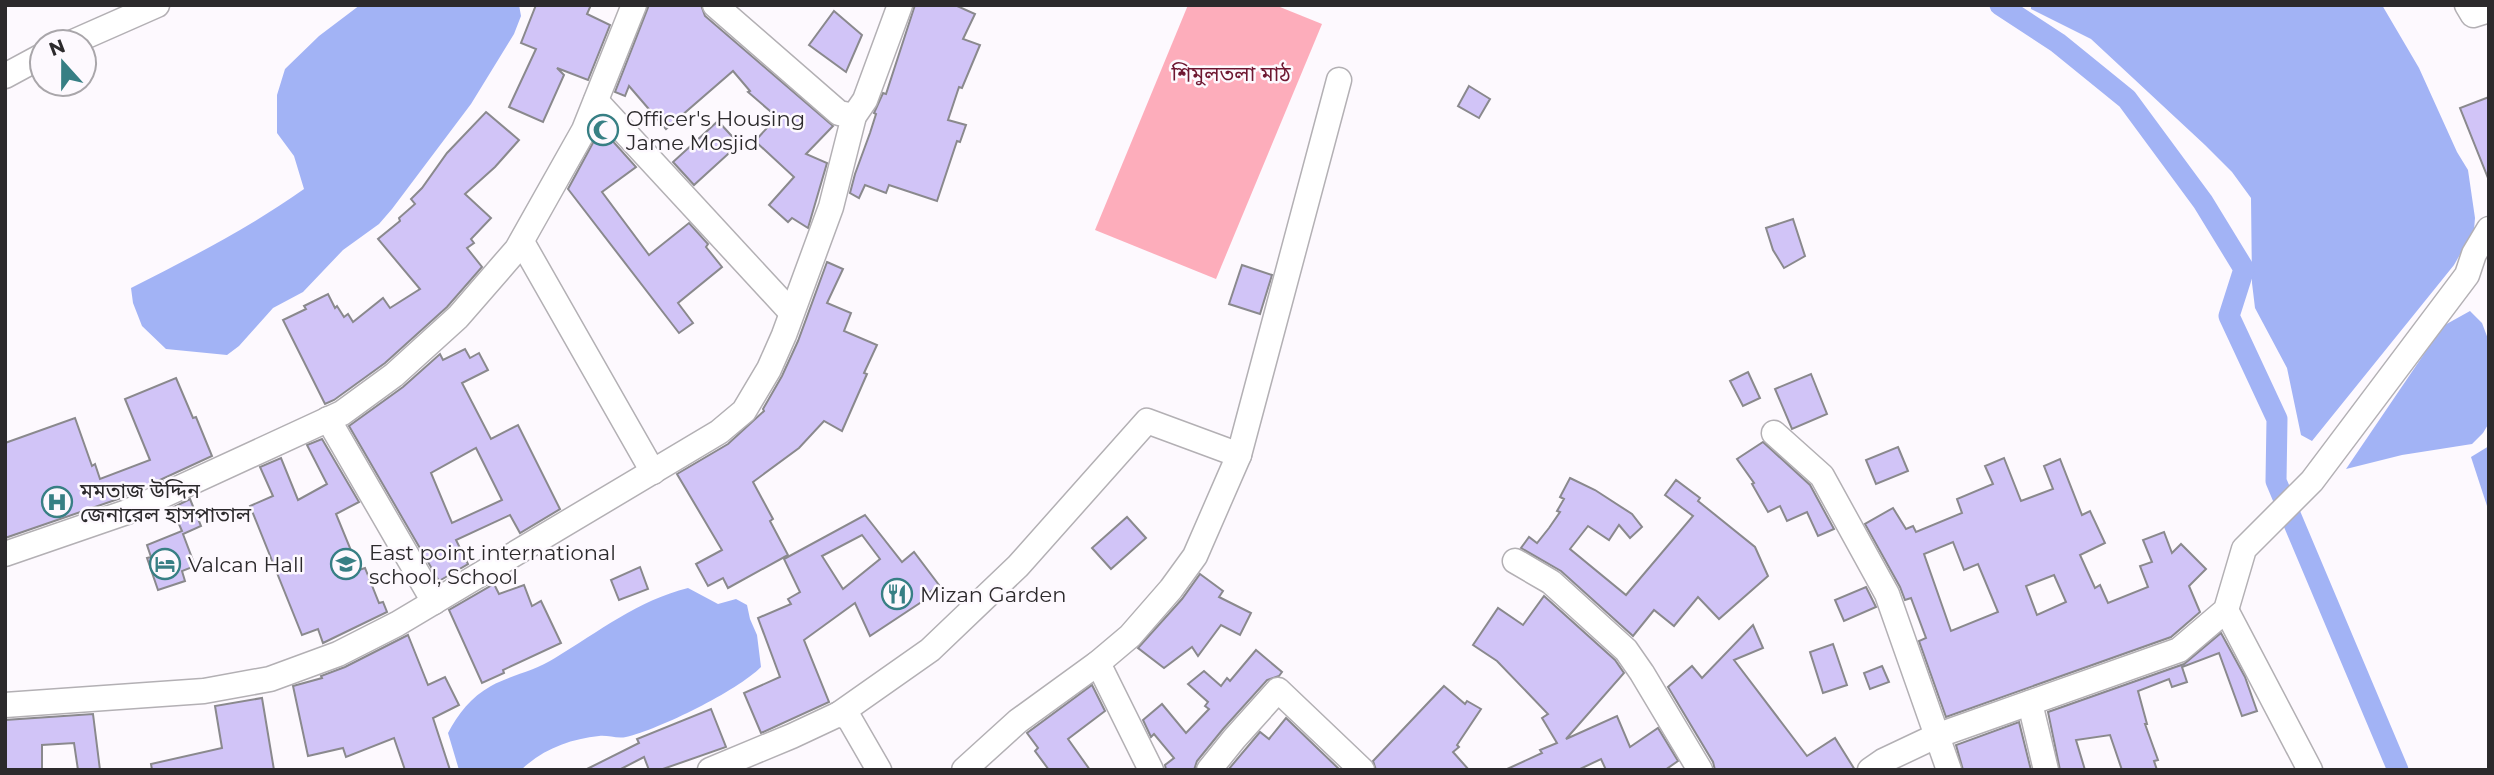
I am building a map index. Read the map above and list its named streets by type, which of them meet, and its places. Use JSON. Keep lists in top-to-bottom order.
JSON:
{
  "parks": ["শিমুলতলা মাঠ"],
  "places": {
    "mosque": ["Officer's Housing Jame Mosjid"],
    "hospital": ["মমতাজ উদ্দিন জেনারেল হাসপাতাল"],
    "hotel": ["Valcan Hall"],
    "school or university": ["East point international school, School"],
    "restaurant": ["Mizan Garden"]
  },
  "north": "top"
}
